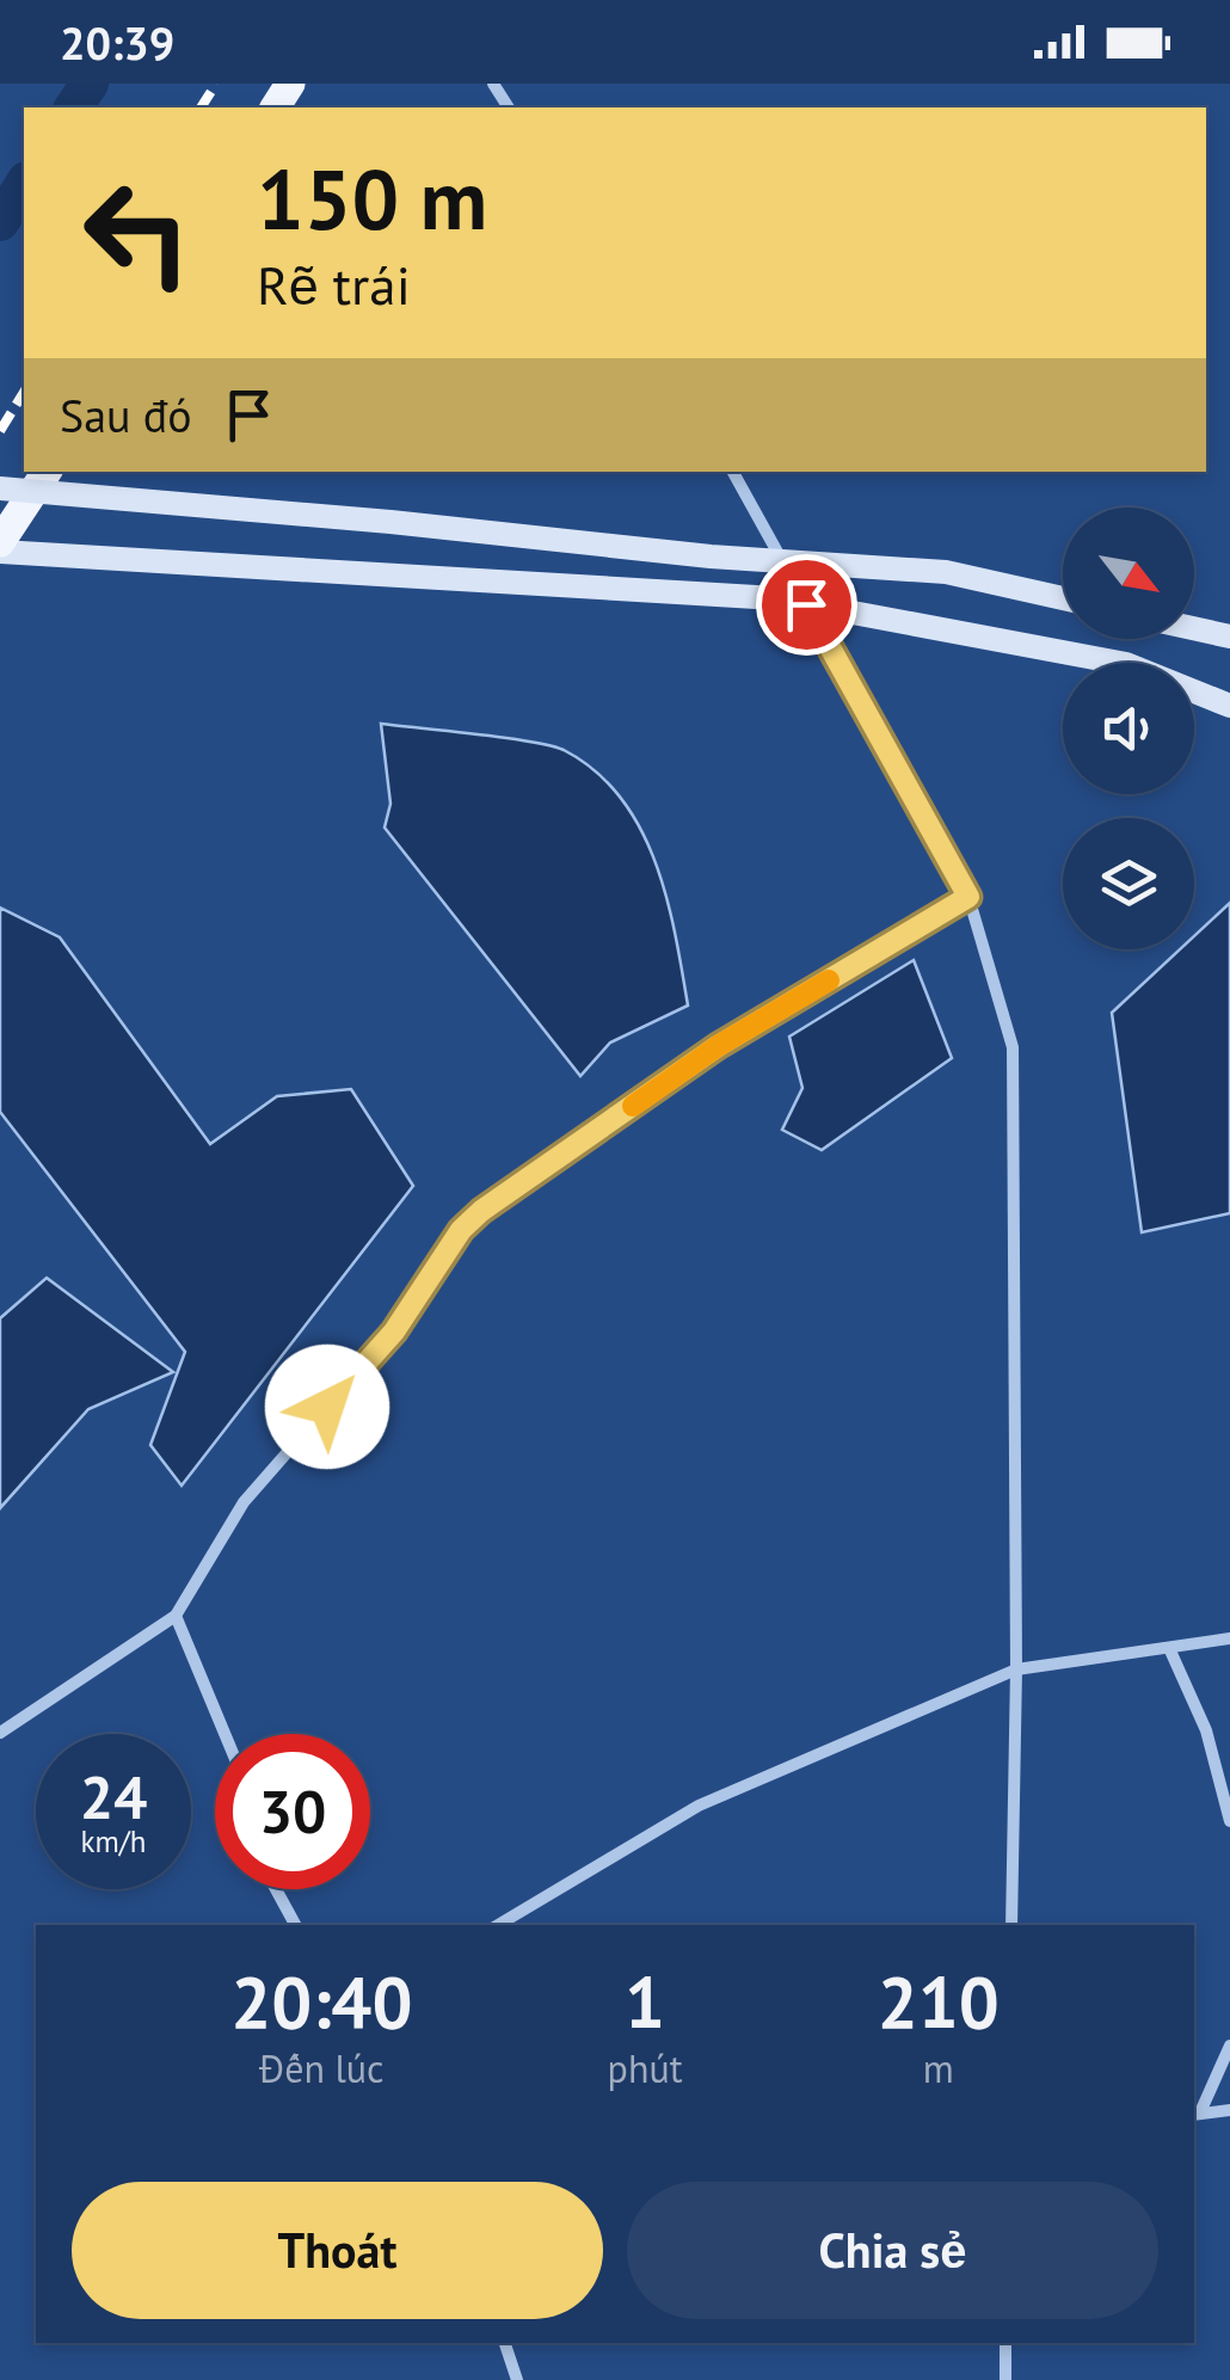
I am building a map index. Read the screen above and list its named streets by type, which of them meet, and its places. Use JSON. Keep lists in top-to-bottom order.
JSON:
{
  "north": "bottom right",
  "page": {
    "status": "20:39",
    "turn": ["150 m", "Rẽ trái"],
    "then": "Sau đó",
    "speed": "24 km/h",
    "limit": "30",
    "eta": [
      "20:40",
      "Đến lúc",
      "1",
      "phút",
      "210",
      "m"
    ],
    "buttons": ["Thoát", "Chia sẻ"]
  }
}
